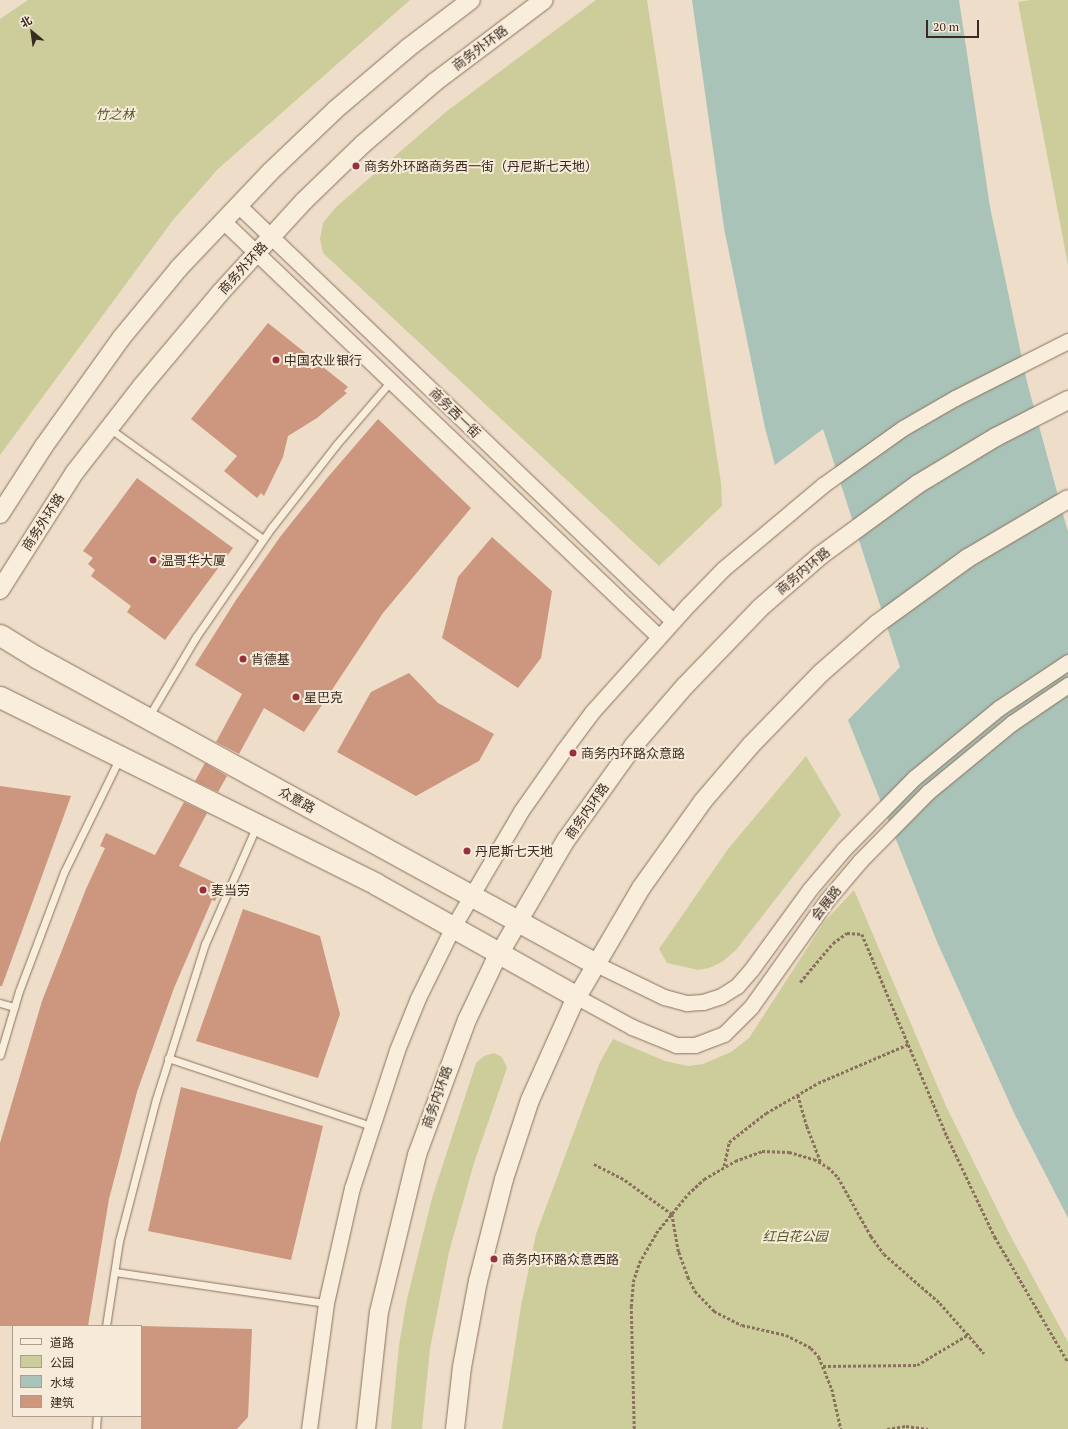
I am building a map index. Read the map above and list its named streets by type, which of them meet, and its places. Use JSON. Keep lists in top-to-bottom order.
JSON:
{
  "streets": {
    "main road": ["众意路"],
    "street": [
      "商务外环路",
      "商务西一街",
      "商务内环路",
      "会展路"
    ]
  },
  "crossings": [
    ["商务外环路", "商务西一街"],
    ["商务内环路", "众意路"],
    ["众意路", "会展路"]
  ],
  "parks": ["竹之林", "红白花公园"],
  "places": [
    "商务外环路商务西一街（丹尼斯七天地）",
    "中国农业银行",
    "温哥华大厦",
    "肯德基",
    "星巴克",
    "商务内环路众意路",
    "丹尼斯七天地",
    "麦当劳",
    "商务内环路众意西路"
  ],
  "legend": [
    "道路",
    "公园",
    "水域",
    "建筑"
  ],
  "scale_bar": "20 m",
  "north": "top left"
}
